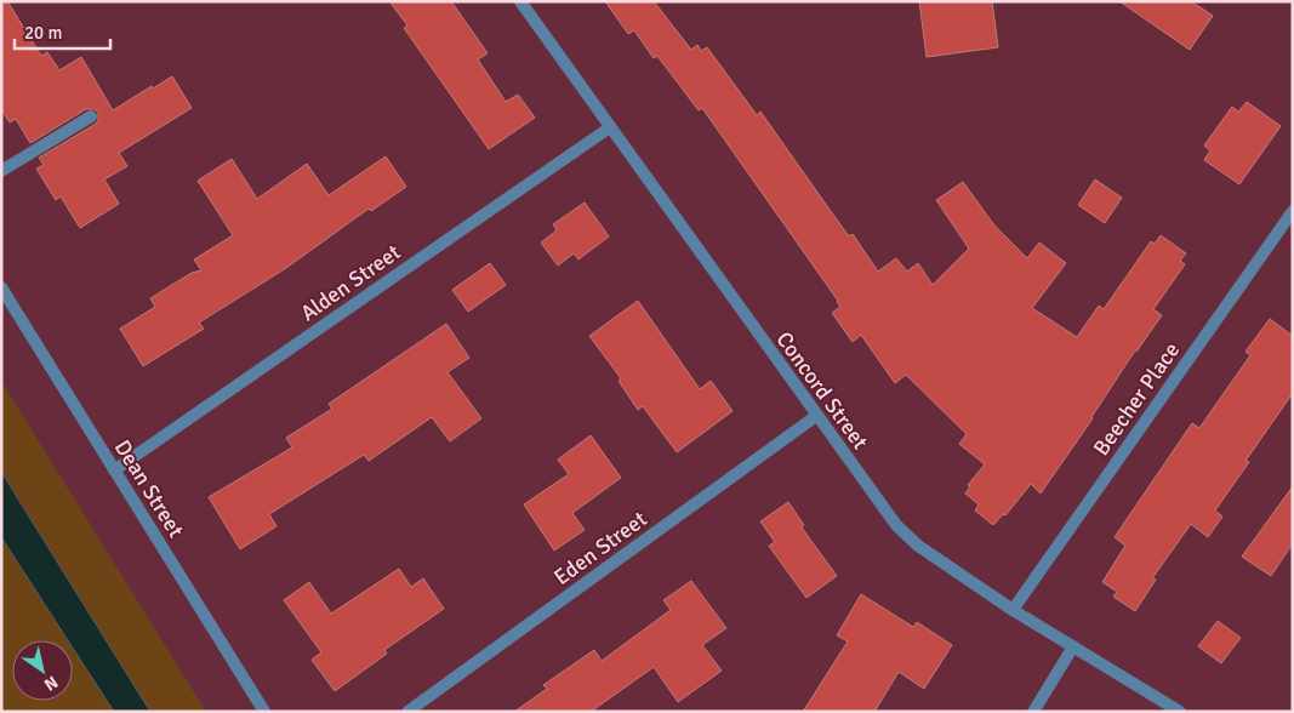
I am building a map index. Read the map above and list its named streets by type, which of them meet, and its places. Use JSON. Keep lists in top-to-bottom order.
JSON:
{
  "streets": {
    "street": [
      "Alden Street",
      "Concord Street",
      "Beecher Place",
      "Dean Street",
      "Eden Street"
    ]
  },
  "crossings": [
    ["Alden Street", "Concord Street"],
    ["Alden Street", "Dean Street"],
    ["Concord Street", "Beecher Place"],
    ["Concord Street", "Eden Street"]
  ],
  "scale_bar": "20 m",
  "north": "bottom right"
}
